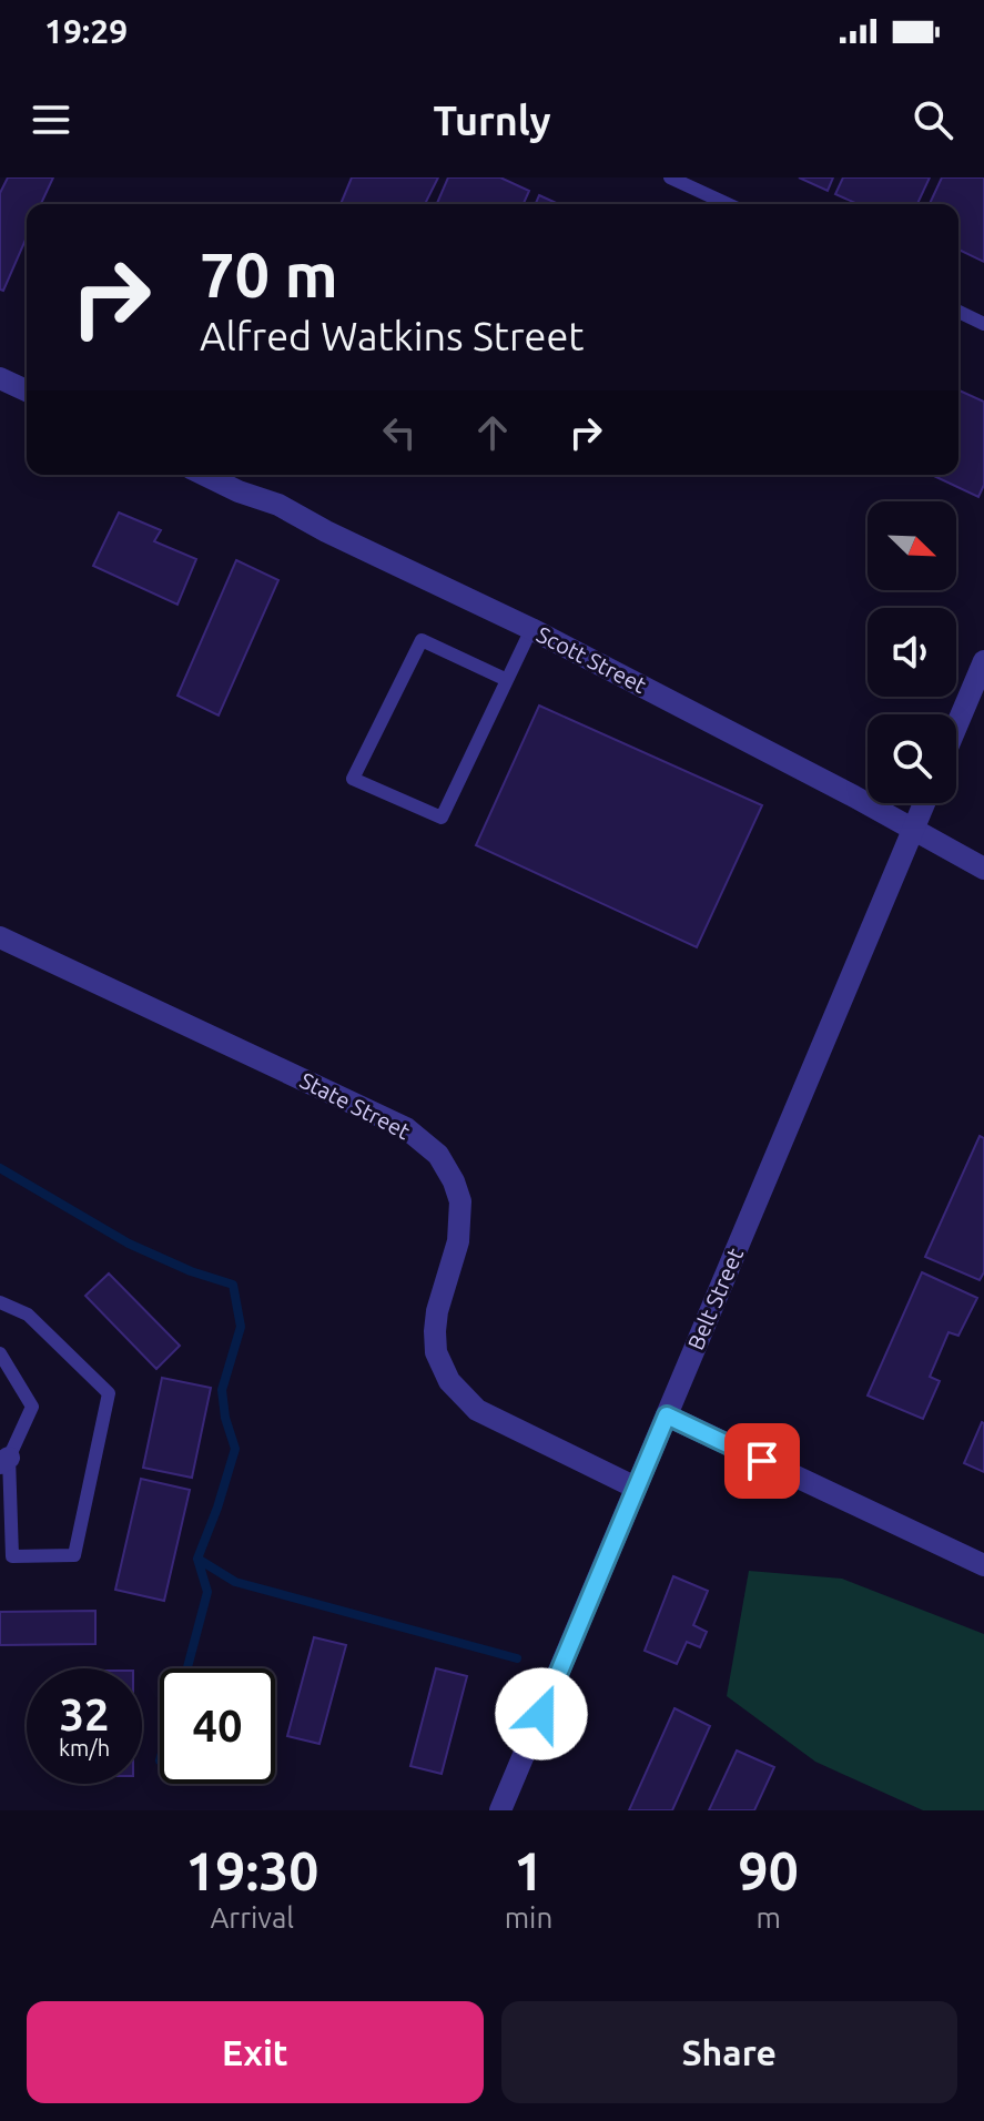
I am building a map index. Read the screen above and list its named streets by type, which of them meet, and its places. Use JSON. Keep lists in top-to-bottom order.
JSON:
{
  "streets": {
    "street": ["Scott Street", "State Street", "Belt Street"]
  },
  "crossings": [
    ["Scott Street", "Belt Street"],
    ["State Street", "Belt Street"]
  ],
  "north": "bottom right",
  "page": {
    "status": "19:29",
    "header": "Turnly",
    "turn": ["70 m", "Alfred Watkins Street"],
    "speed": "32 km/h",
    "limit": "40",
    "eta": [
      "19:30",
      "Arrival",
      "1",
      "min",
      "90",
      "m"
    ],
    "buttons": ["Exit", "Share"]
  }
}
